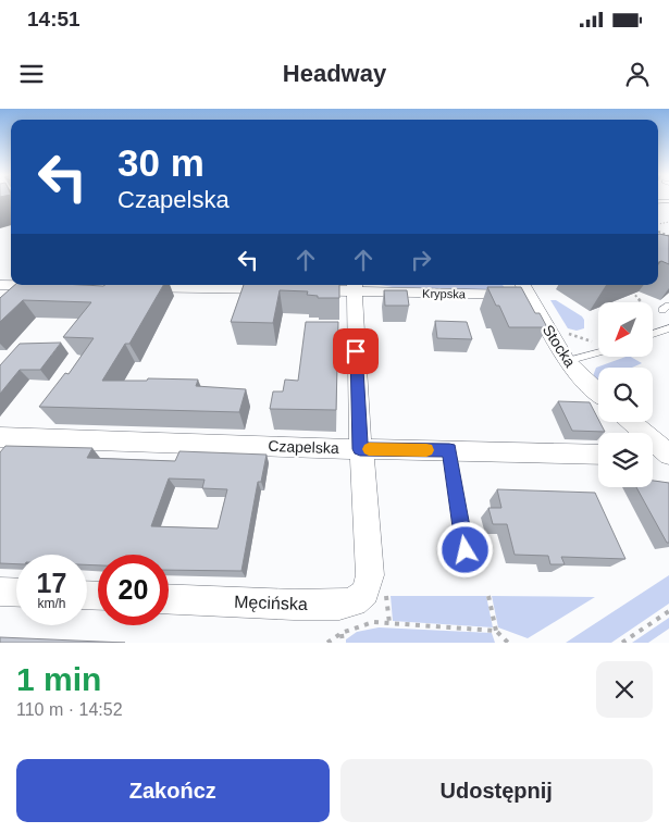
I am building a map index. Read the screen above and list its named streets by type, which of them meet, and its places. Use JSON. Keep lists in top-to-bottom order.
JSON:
{
  "streets": {
    "street": [
      "Krypska",
      "Stocka",
      "Czapelska",
      "Męcińska"
    ]
  },
  "crossings": [
    ["Krypska", "Stocka"],
    ["Czapelska", "Męcińska"]
  ],
  "north": "bottom left",
  "page": {
    "status": "14:51",
    "header": "Headway",
    "turn": ["30 m", "Czapelska"],
    "speed": "17 km/h",
    "limit": "20",
    "heading": ["1 min", "110 m · 14:52"],
    "buttons": ["Zakończ", "Udostępnij"]
  }
}
